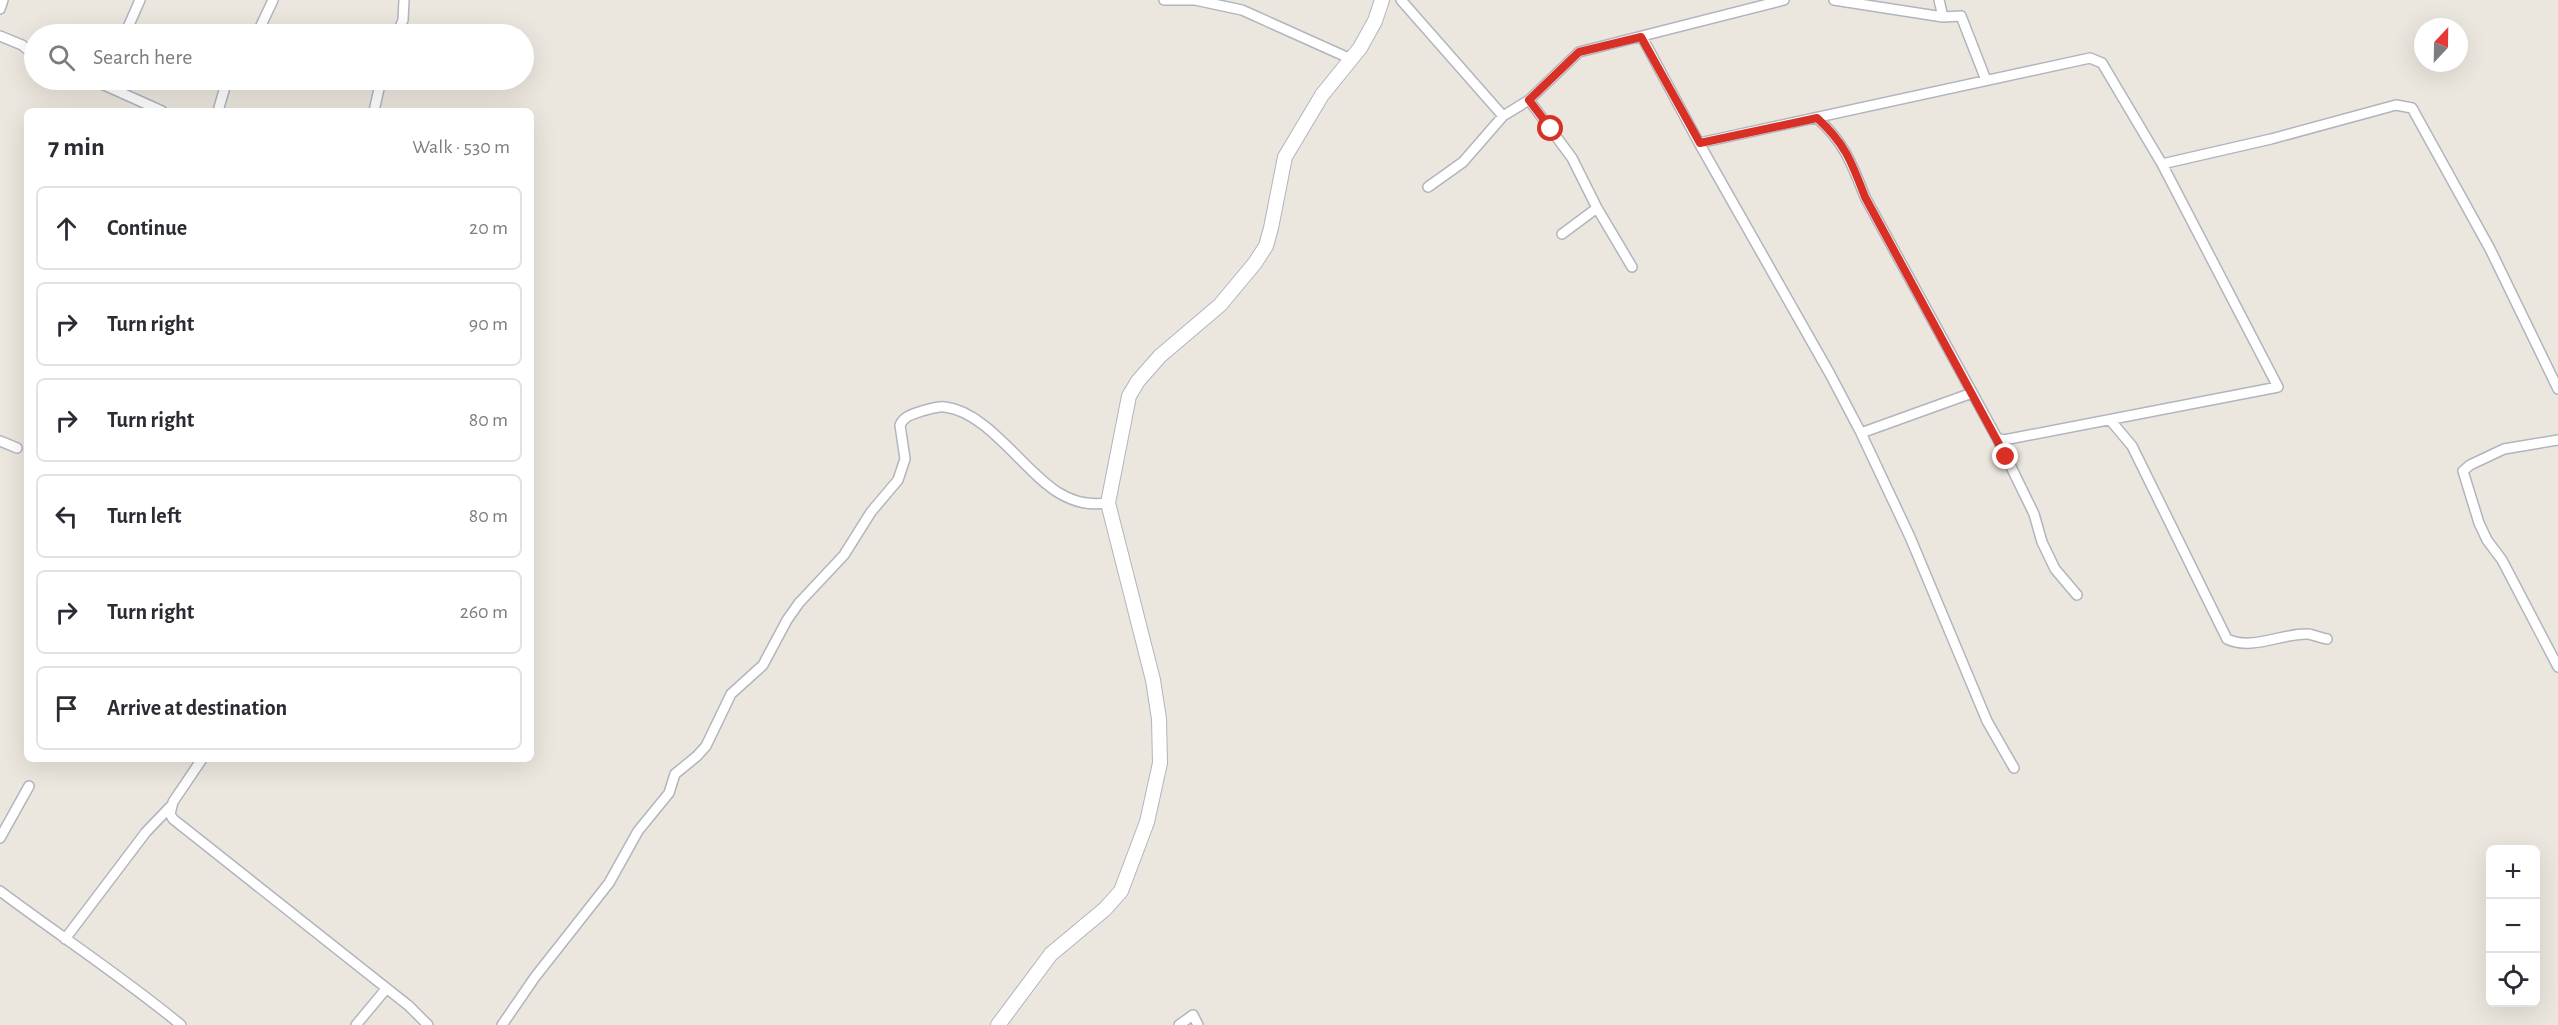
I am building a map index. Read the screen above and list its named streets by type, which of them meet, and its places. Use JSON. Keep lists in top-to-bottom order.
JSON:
{
  "north": "top",
  "page": {
    "search": "Search here",
    "heading": ["7 min", "Walk · 530 m"],
    "list": [
      ["Continue", "20 m"],
      ["Turn right", "90 m"],
      ["Turn right", "80 m"],
      ["Turn left", "80 m"],
      ["Turn right", "260 m"],
      "Arrive at destination"
    ],
    "map_buttons": ["+", "−"]
  }
}
